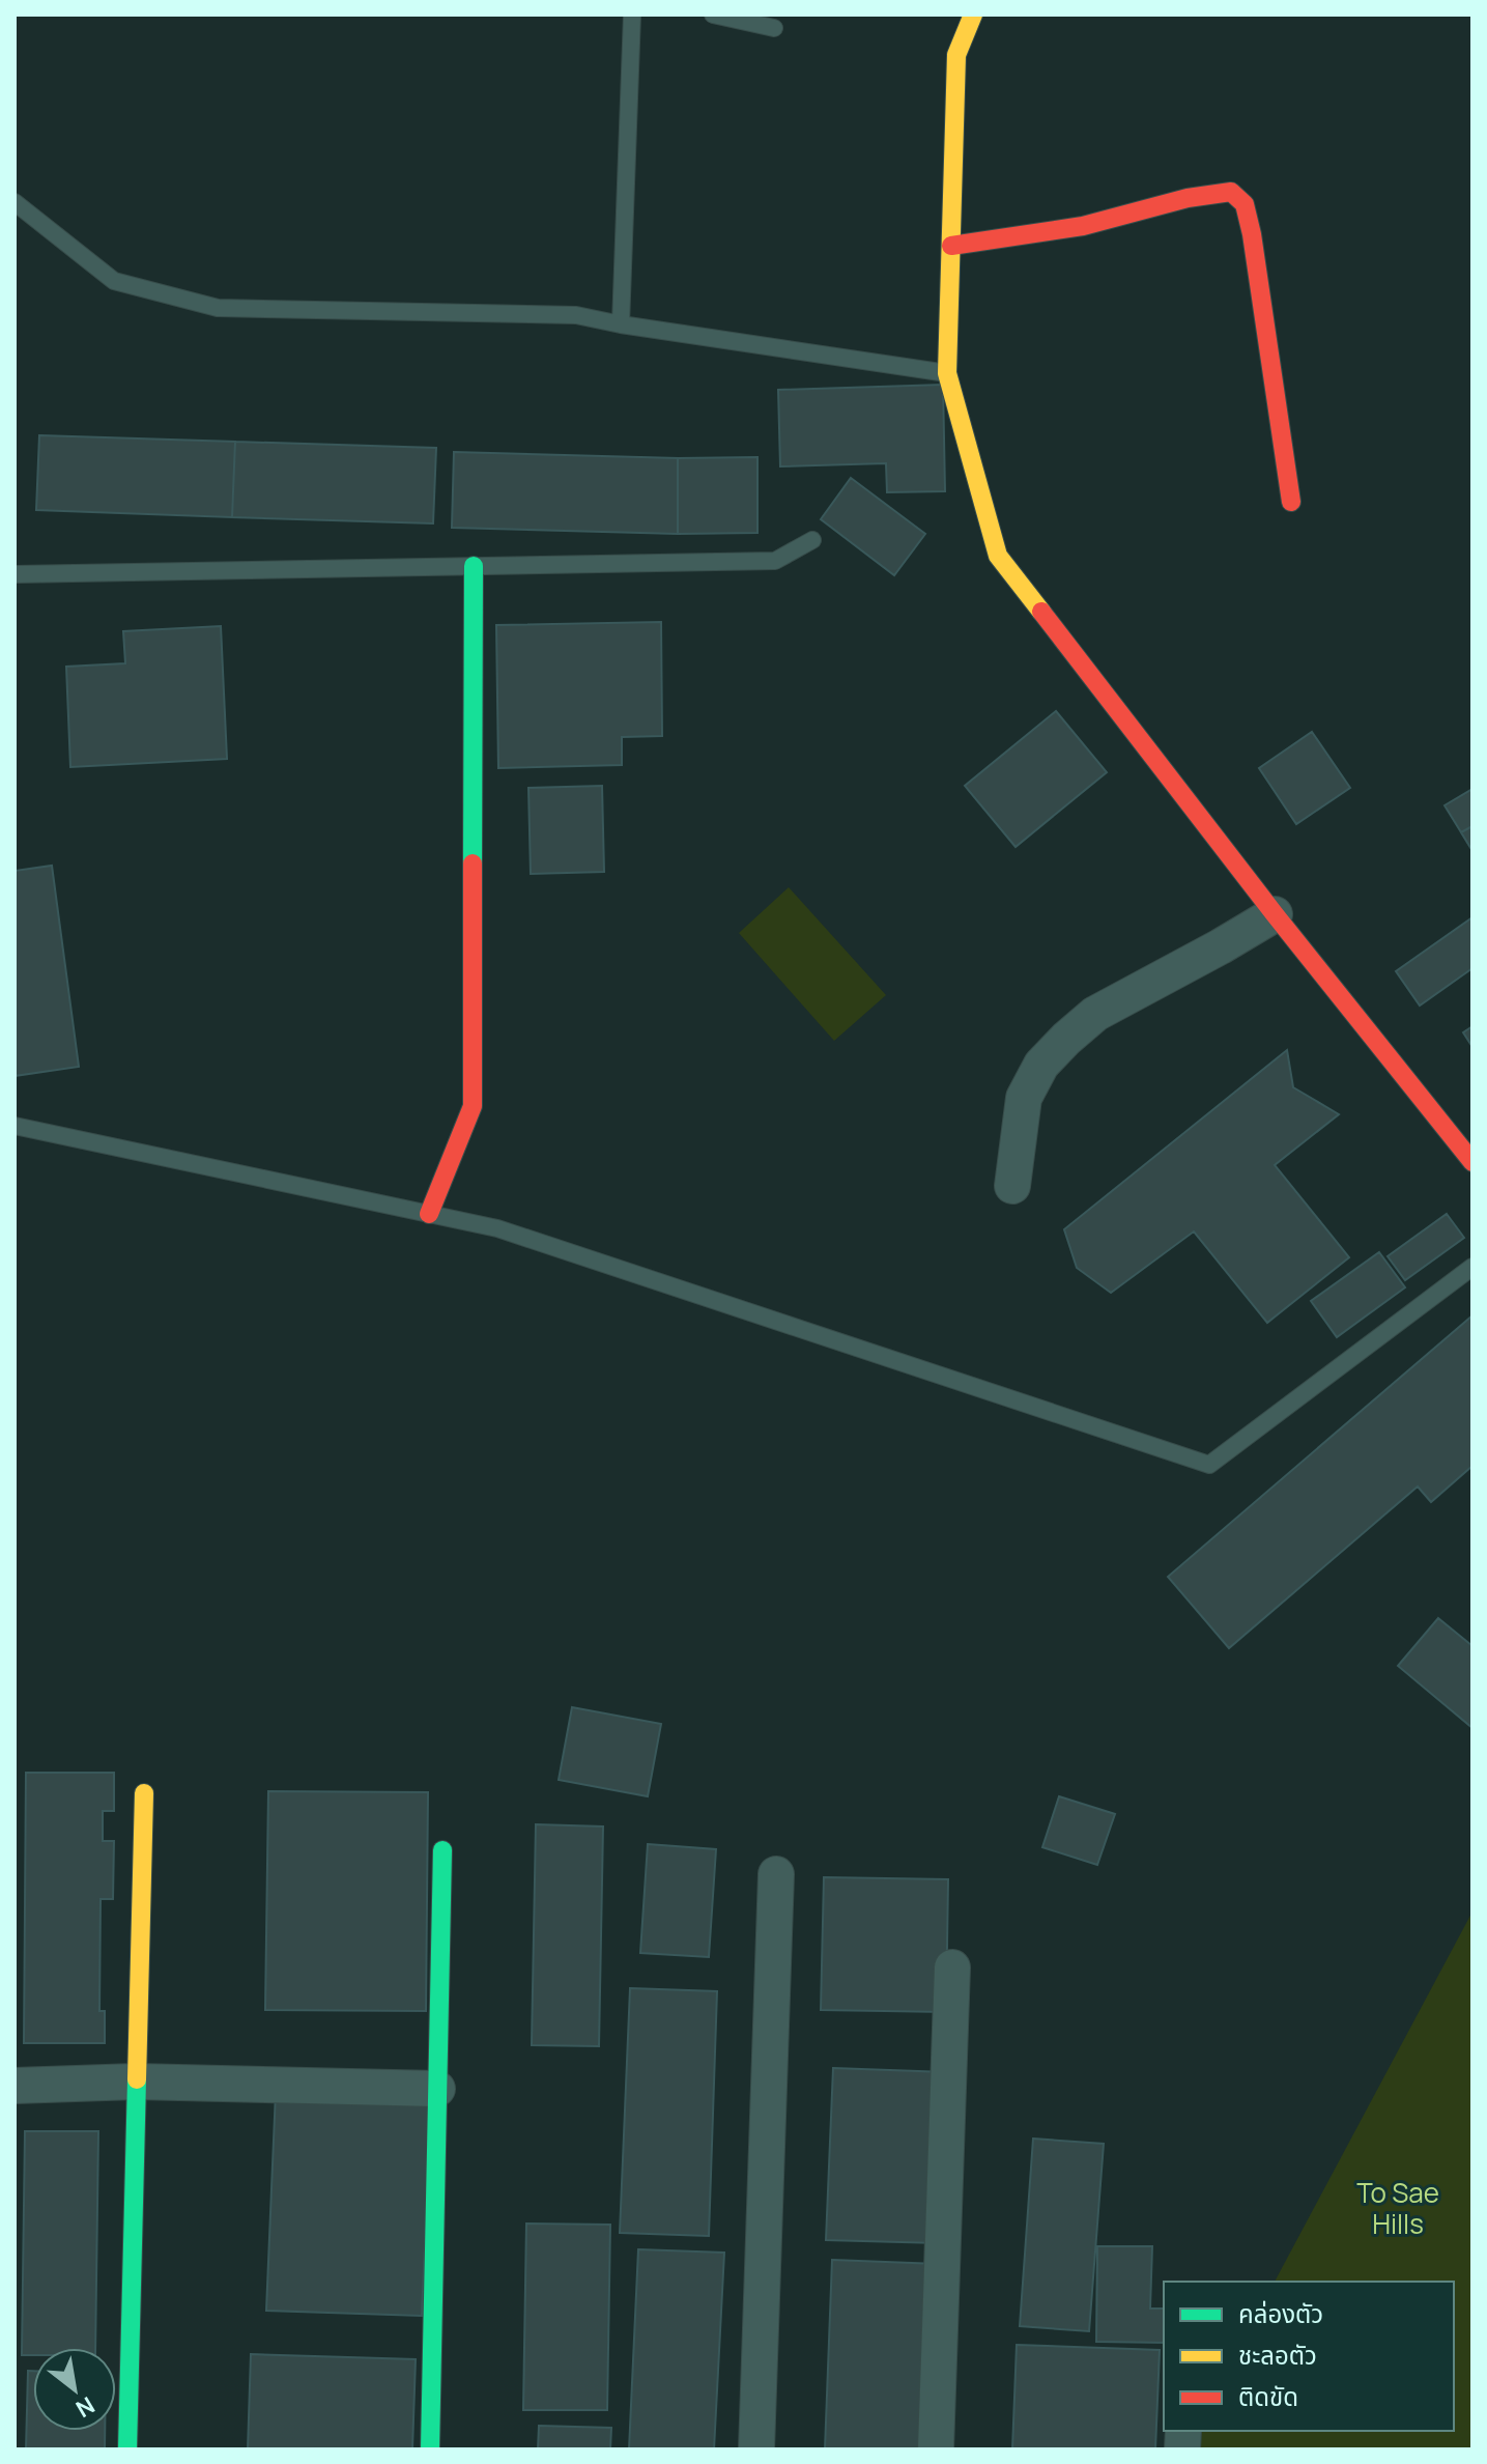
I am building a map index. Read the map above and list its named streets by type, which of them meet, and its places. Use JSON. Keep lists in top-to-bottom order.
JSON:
{
  "parks": ["To Sae Hills"],
  "legend": ["คล่องตัว", "ชะลอตัว", "ติดขัด"],
  "north": "bottom right"
}
